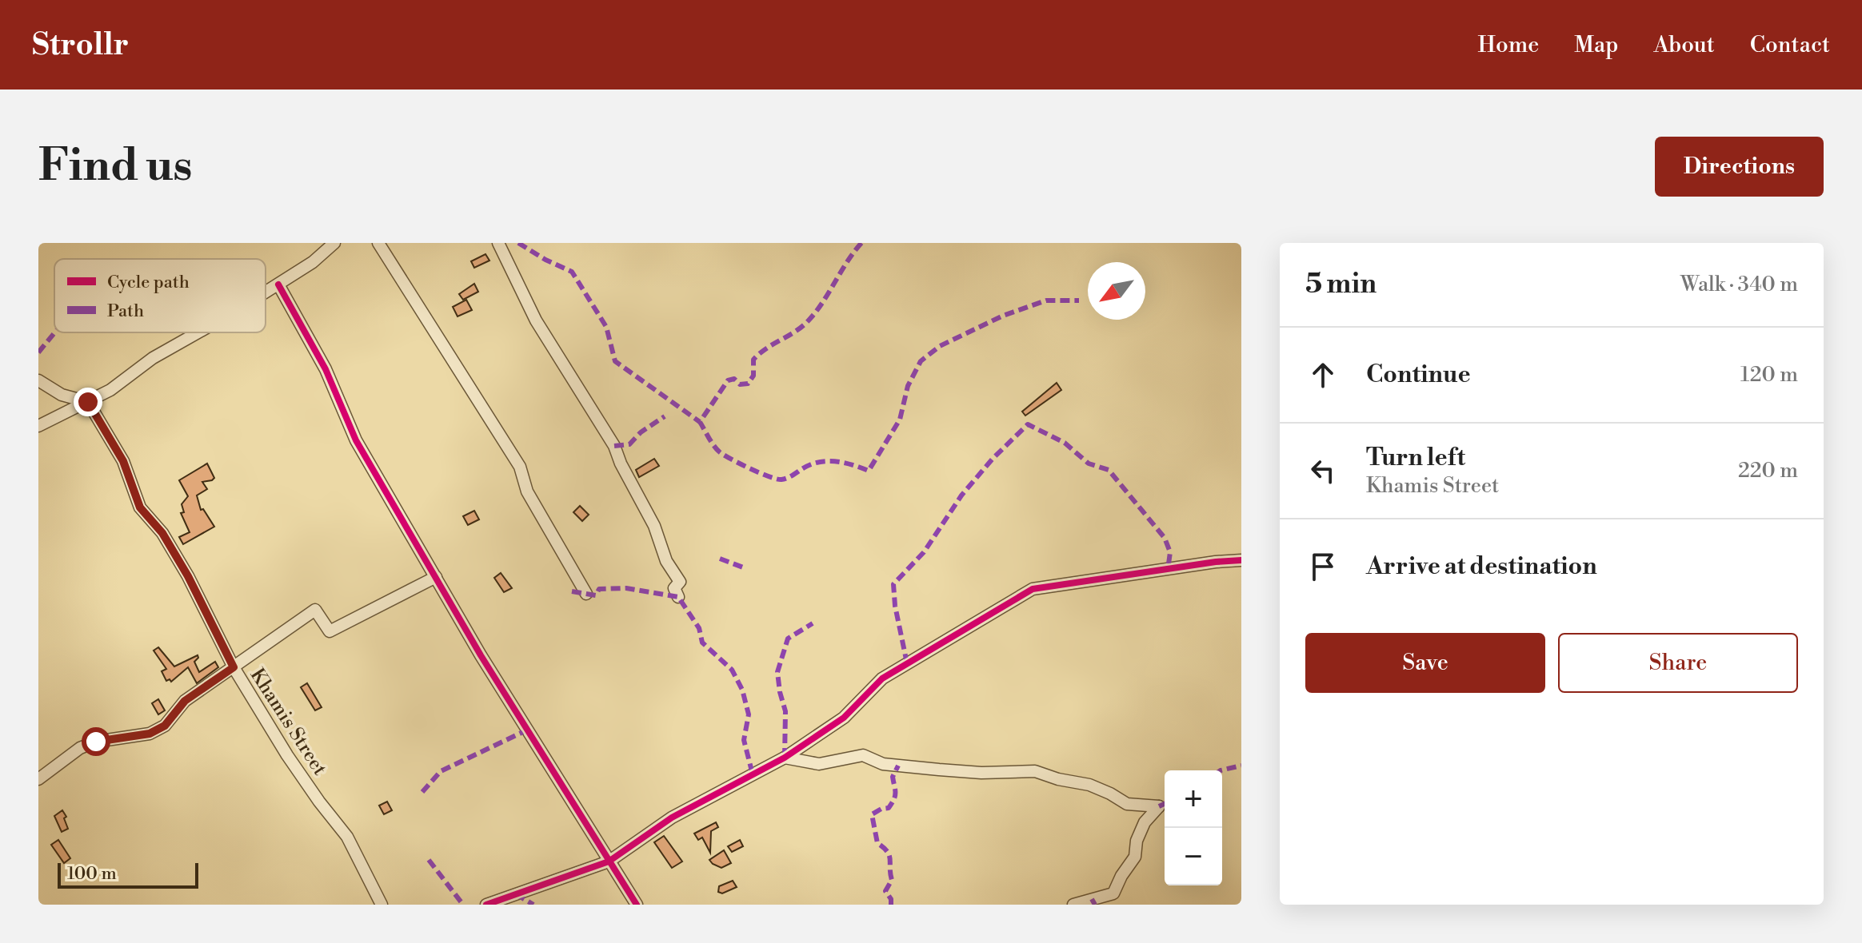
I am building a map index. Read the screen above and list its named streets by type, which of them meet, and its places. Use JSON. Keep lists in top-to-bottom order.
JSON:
{
  "streets": {
    "street": ["Khamis Street"]
  },
  "legend": ["Cycle path", "Path"],
  "scale_bar": "100 m",
  "north": "bottom left",
  "page": {
    "header": "Strollr",
    "nav": [
      "Home",
      "Map",
      "About",
      "Contact"
    ],
    "buttons": [
      "Directions",
      ["Save", "Share"]
    ],
    "title": "Find us",
    "heading": ["5 min", "Walk · 340 m"],
    "list": [
      ["Continue", "120 m"],
      ["Turn left", "Khamis Street", "220 m"],
      "Arrive at destination"
    ],
    "map_buttons": ["+", "−"],
    "scale": "100 m"
  }
}
